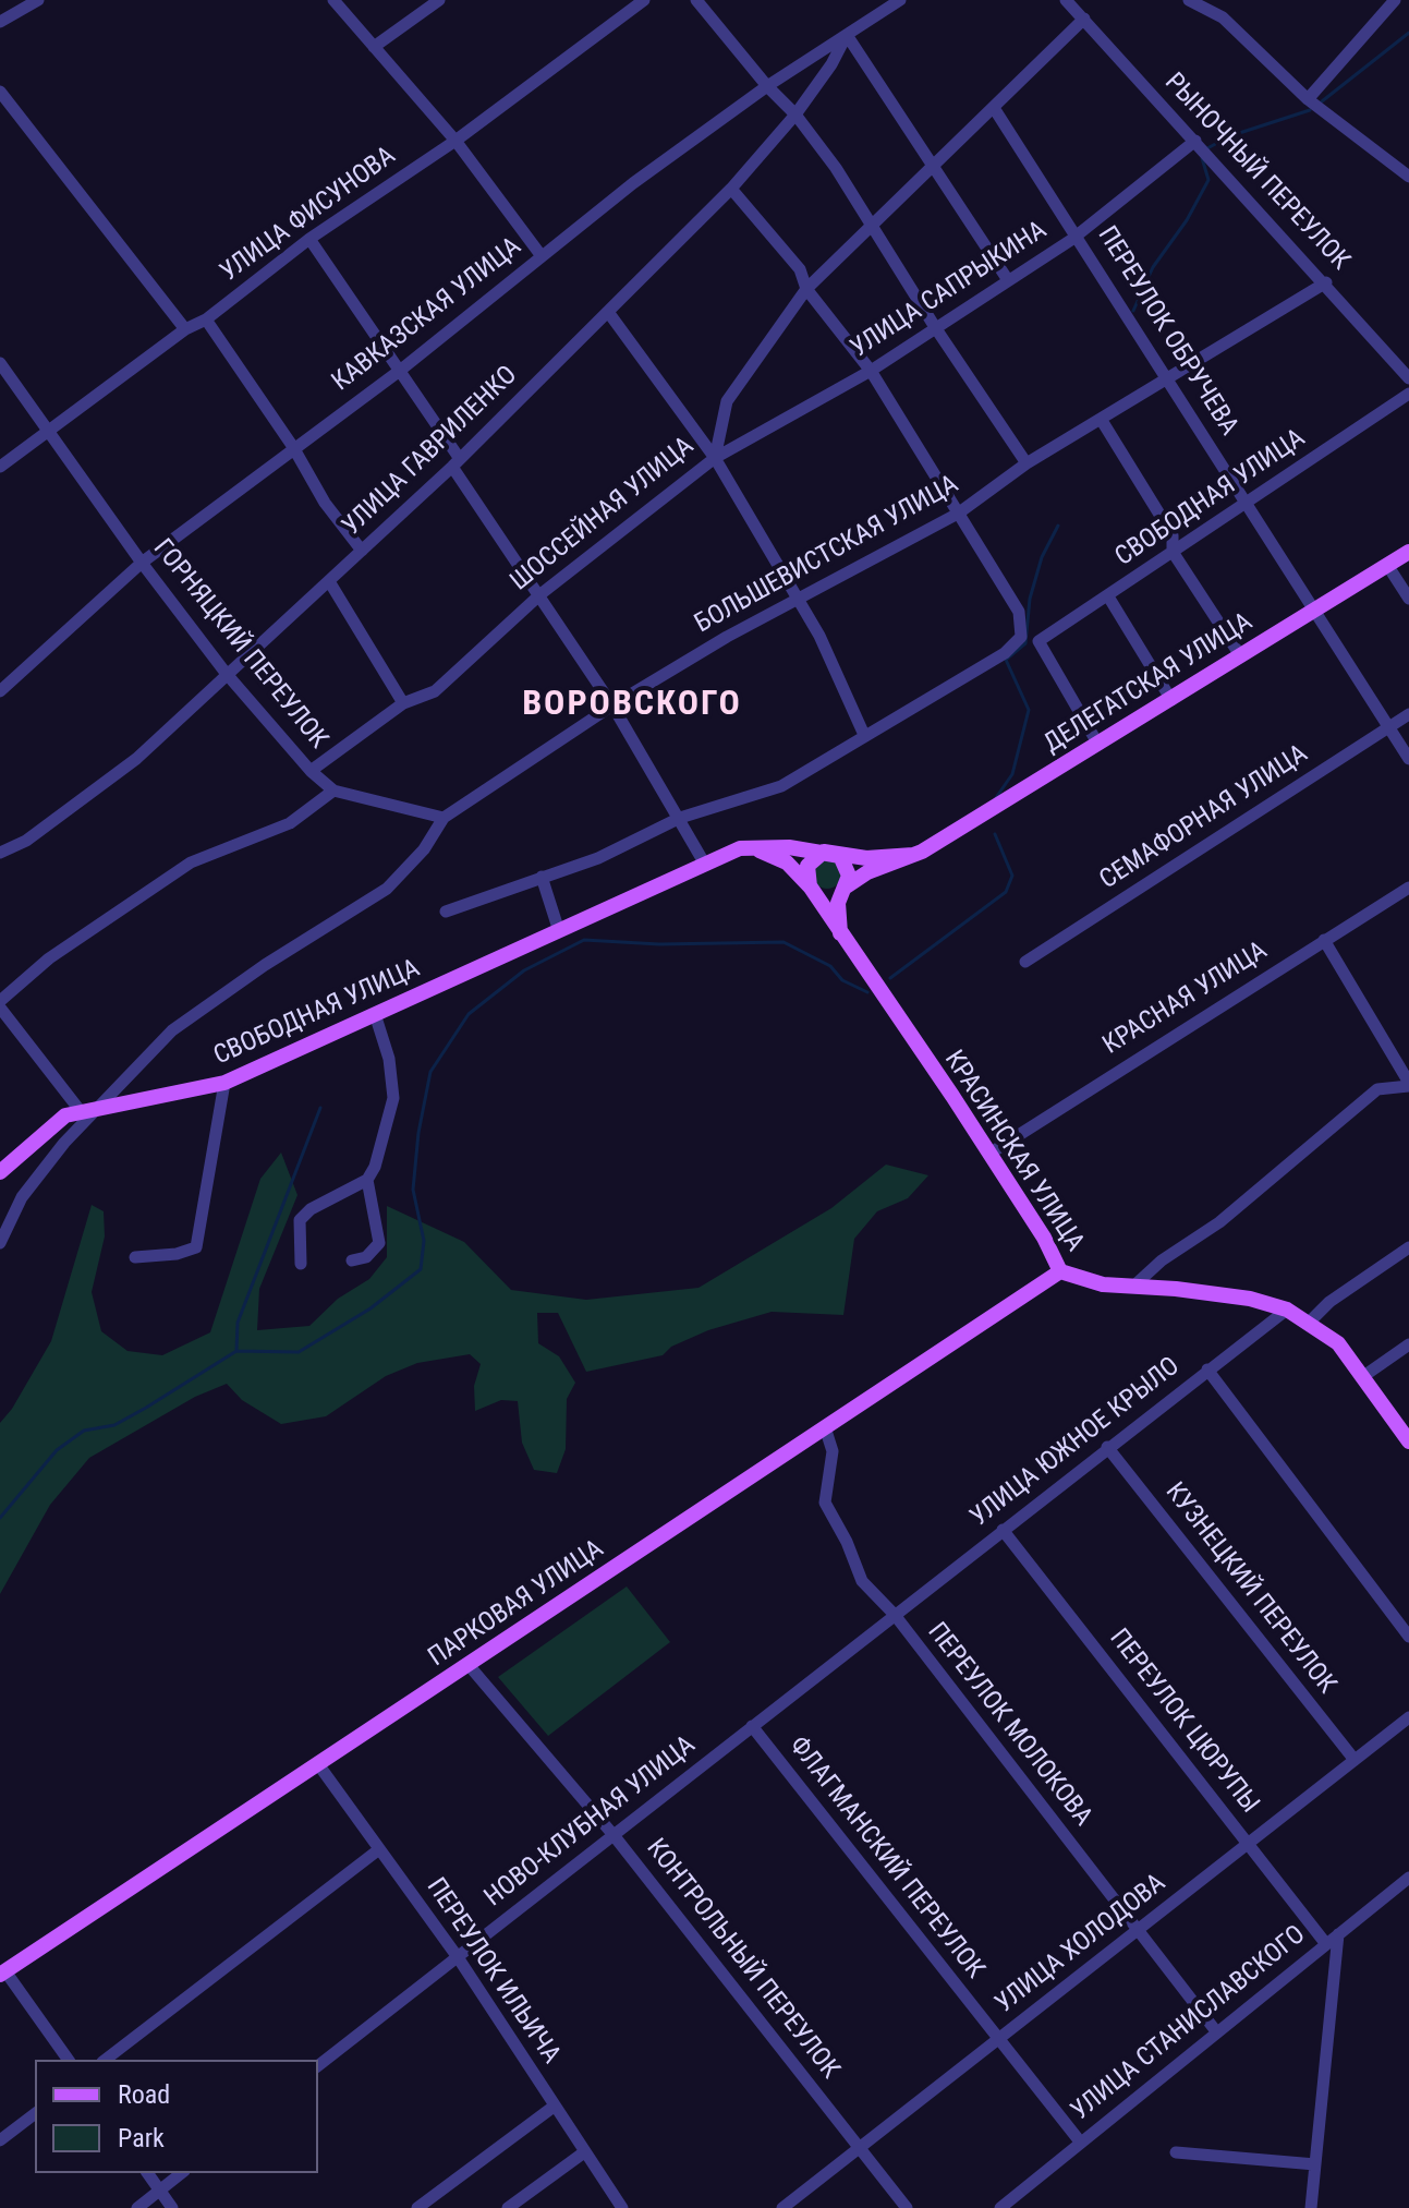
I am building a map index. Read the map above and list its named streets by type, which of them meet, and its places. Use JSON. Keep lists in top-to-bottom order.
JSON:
{
  "streets": {
    "main road": [
      "СВОБОДНАЯ УЛИЦА",
      "ДЕЛЕГАТСКАЯ УЛИЦА",
      "КРАСИНСКАЯ УЛИЦА",
      "ПАРКОВАЯ УЛИЦА"
    ],
    "street": [
      "РЫНОЧНЫЙ ПЕРЕУЛОК",
      "УЛИЦА ФИСУНОВА",
      "УЛИЦА САПРЫКИНА",
      "КАВКАЗСКАЯ УЛИЦА",
      "ПЕРЕУЛОК ОБРУЧЕВА",
      "УЛИЦА ГАВРИЛЕНКО",
      "ШОССЕЙНАЯ УЛИЦА",
      "БОЛЬШЕВИСТСКАЯ УЛИЦА",
      "ГОРНЯЦКИЙ ПЕРЕУЛОК",
      "СЕМАФОРНАЯ УЛИЦА",
      "КРАСНАЯ УЛИЦА",
      "УЛИЦА ЮЖНОЕ КРЫЛО",
      "КУЗНЕЦКИЙ ПЕРЕУЛОК",
      "ПЕРЕУЛОК ЦЮРУПЫ",
      "ПЕРЕУЛОК МОЛОКОВА",
      "НОВО-КЛУБНАЯ УЛИЦА",
      "ФЛАГМАНСКИЙ ПЕРЕУЛОК",
      "УЛИЦА ХОЛОДОВА",
      "КОНТРОЛЬНЫЙ ПЕРЕУЛОК",
      "ПЕРЕУЛОК ИЛЬИЧА",
      "УЛИЦА СТАНИСЛАВСКОГО"
    ]
  },
  "crossings": [
    ["РЫНОЧНЫЙ ПЕРЕУЛОК", "УЛИЦА САПРЫКИНА"],
    ["РЫНОЧНЫЙ ПЕРЕУЛОК", "ШОССЕЙНАЯ УЛИЦА"],
    ["РЫНОЧНЫЙ ПЕРЕУЛОК", "БОЛЬШЕВИСТСКАЯ УЛИЦА"],
    ["УЛИЦА ФИСУНОВА", "ГОРНЯЦКИЙ ПЕРЕУЛОК"],
    ["УЛИЦА САПРЫКИНА", "ПЕРЕУЛОК ОБРУЧЕВА"],
    ["УЛИЦА САПРЫКИНА", "ШОССЕЙНАЯ УЛИЦА"],
    ["КАВКАЗСКАЯ УЛИЦА", "УЛИЦА ГАВРИЛЕНКО"],
    ["КАВКАЗСКАЯ УЛИЦА", "ГОРНЯЦКИЙ ПЕРЕУЛОК"],
    ["ПЕРЕУЛОК ОБРУЧЕВА", "СВОБОДНАЯ УЛИЦА"],
    ["ПЕРЕУЛОК ОБРУЧЕВА", "ШОССЕЙНАЯ УЛИЦА"],
    ["ПЕРЕУЛОК ОБРУЧЕВА", "БОЛЬШЕВИСТСКАЯ УЛИЦА"],
    ["ПЕРЕУЛОК ОБРУЧЕВА", "ДЕЛЕГАТСКАЯ УЛИЦА"],
    ["ПЕРЕУЛОК ОБРУЧЕВА", "СЕМАФОРНАЯ УЛИЦА"],
    ["УЛИЦА ГАВРИЛЕНКО", "ГОРНЯЦКИЙ ПЕРЕУЛОК"],
    ["СВОБОДНАЯ УЛИЦА", "ДЕЛЕГАТСКАЯ УЛИЦА"],
    ["СВОБОДНАЯ УЛИЦА", "КРАСИНСКАЯ УЛИЦА"],
    ["ШОССЕЙНАЯ УЛИЦА", "ГОРНЯЦКИЙ ПЕРЕУЛОК"],
    ["БОЛЬШЕВИСТСКАЯ УЛИЦА", "ГОРНЯЦКИЙ ПЕРЕУЛОК"],
    ["ДЕЛЕГАТСКАЯ УЛИЦА", "КРАСИНСКАЯ УЛИЦА"],
    ["КРАСНАЯ УЛИЦА", "КРАСИНСКАЯ УЛИЦА"],
    ["КРАСИНСКАЯ УЛИЦА", "УЛИЦА ЮЖНОЕ КРЫЛО"],
    ["КРАСИНСКАЯ УЛИЦА", "ПАРКОВАЯ УЛИЦА"],
    ["УЛИЦА ЮЖНОЕ КРЫЛО", "КУЗНЕЦКИЙ ПЕРЕУЛОК"],
    ["УЛИЦА ЮЖНОЕ КРЫЛО", "ПЕРЕУЛОК ЦЮРУПЫ"],
    ["УЛИЦА ЮЖНОЕ КРЫЛО", "ПЕРЕУЛОК МОЛОКОВА"],
    ["УЛИЦА ЮЖНОЕ КРЫЛО", "НОВО-КЛУБНАЯ УЛИЦА"],
    ["КУЗНЕЦКИЙ ПЕРЕУЛОК", "УЛИЦА ХОЛОДОВА"],
    ["ПАРКОВАЯ УЛИЦА", "ПЕРЕУЛОК МОЛОКОВА"],
    ["ПАРКОВАЯ УЛИЦА", "КОНТРОЛЬНЫЙ ПЕРЕУЛОК"],
    ["ПАРКОВАЯ УЛИЦА", "ПЕРЕУЛОК ИЛЬИЧА"],
    ["ПЕРЕУЛОК ЦЮРУПЫ", "УЛИЦА ХОЛОДОВА"],
    ["ПЕРЕУЛОК ЦЮРУПЫ", "УЛИЦА СТАНИСЛАВСКОГО"],
    ["ПЕРЕУЛОК МОЛОКОВА", "НОВО-КЛУБНАЯ УЛИЦА"],
    ["ПЕРЕУЛОК МОЛОКОВА", "УЛИЦА ХОЛОДОВА"],
    ["ПЕРЕУЛОК МОЛОКОВА", "УЛИЦА СТАНИСЛАВСКОГО"],
    ["НОВО-КЛУБНАЯ УЛИЦА", "ФЛАГМАНСКИЙ ПЕРЕУЛОК"],
    ["НОВО-КЛУБНАЯ УЛИЦА", "КОНТРОЛЬНЫЙ ПЕРЕУЛОК"],
    ["НОВО-КЛУБНАЯ УЛИЦА", "ПЕРЕУЛОК ИЛЬИЧА"],
    ["ФЛАГМАНСКИЙ ПЕРЕУЛОК", "УЛИЦА ХОЛОДОВА"],
    ["ФЛАГМАНСКИЙ ПЕРЕУЛОК", "УЛИЦА СТАНИСЛАВСКОГО"],
    ["УЛИЦА ХОЛОДОВА", "КОНТРОЛЬНЫЙ ПЕРЕУЛОК"]
  ],
  "districts": ["ВОРОВСКОГО"],
  "legend": ["Road", "Park"]
}
